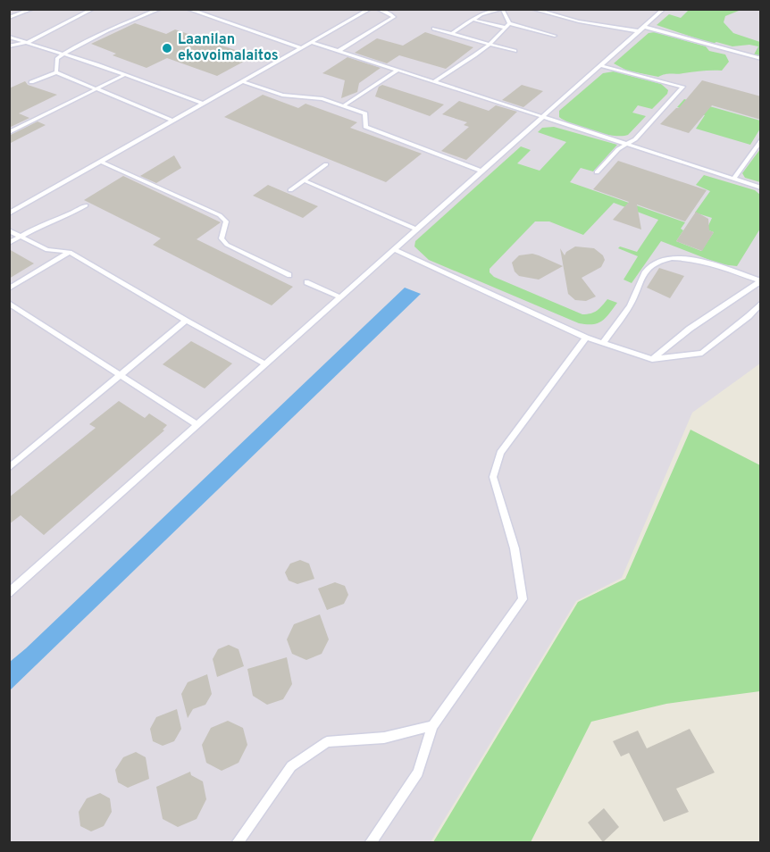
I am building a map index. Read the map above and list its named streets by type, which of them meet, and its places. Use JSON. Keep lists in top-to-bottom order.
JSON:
{
  "places": ["Laanilan ekovoimalaitos"]
}
